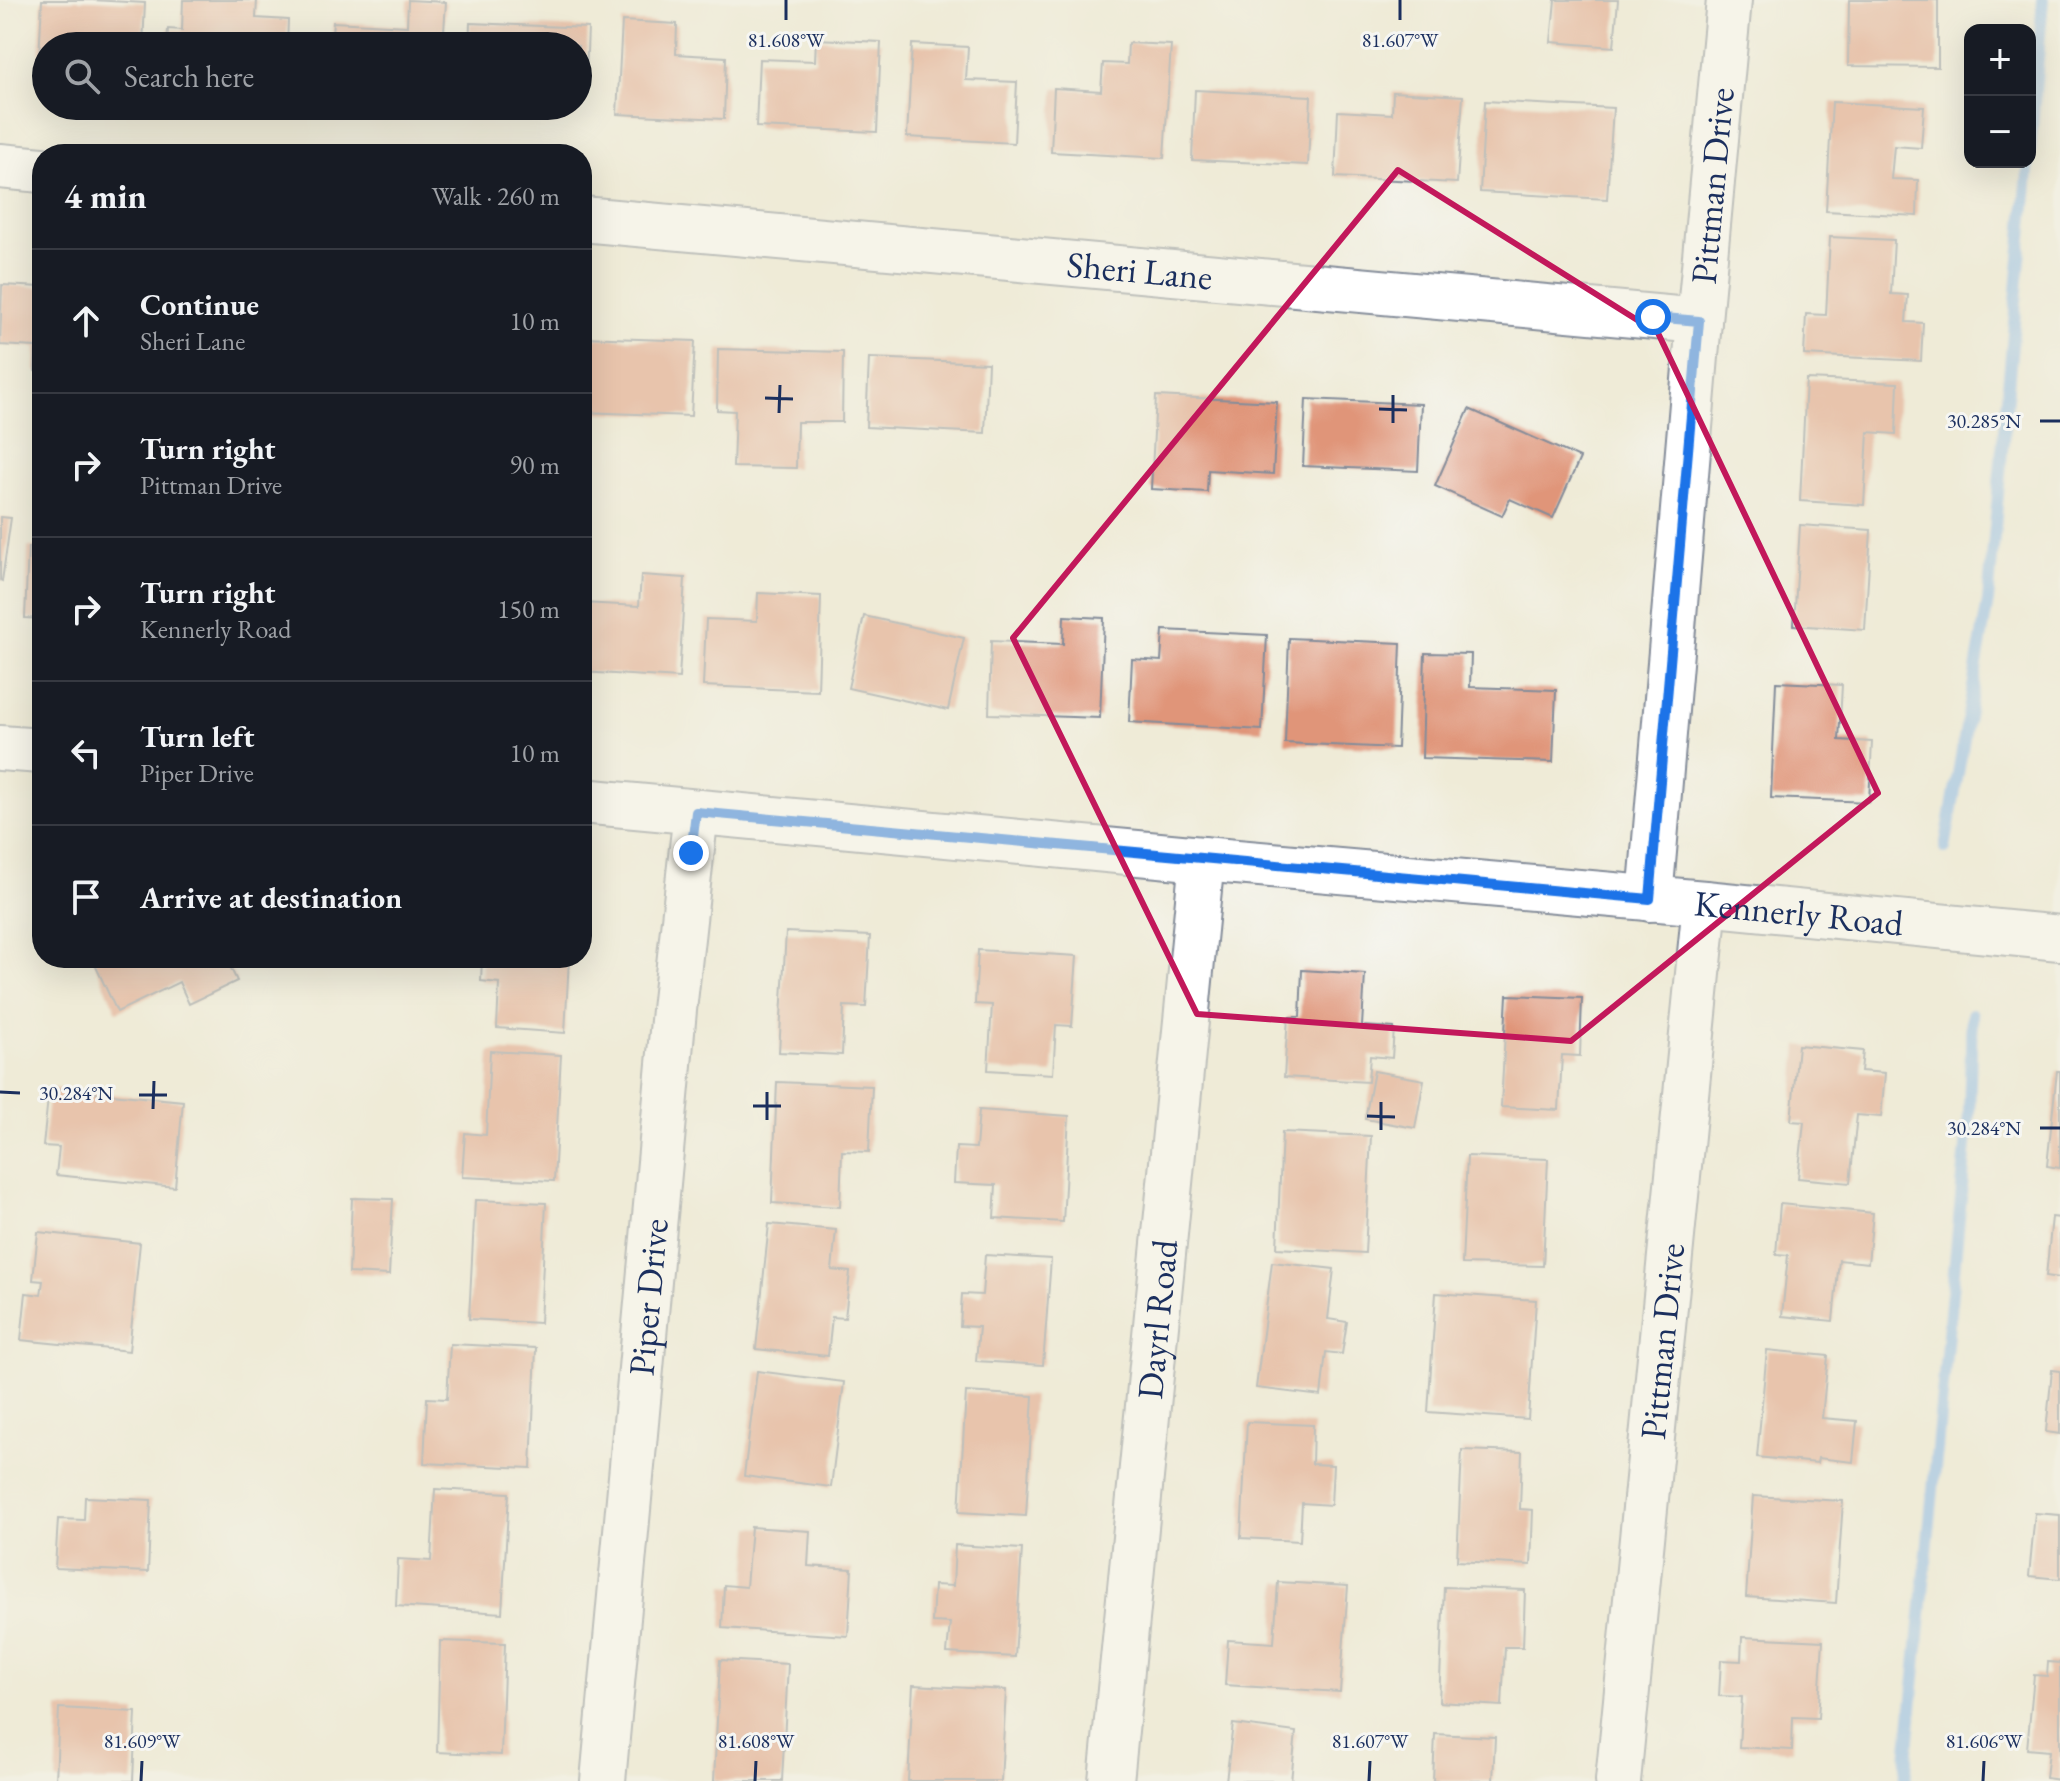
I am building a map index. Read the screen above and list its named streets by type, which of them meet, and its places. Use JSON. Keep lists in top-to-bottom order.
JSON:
{
  "streets": {
    "street": [
      "Pittman Drive",
      "Sheri Lane",
      "Kennerly Road",
      "Piper Drive",
      "Dayrl Road"
    ]
  },
  "crossings": [
    ["Pittman Drive", "Sheri Lane"],
    ["Pittman Drive", "Kennerly Road"],
    ["Kennerly Road", "Piper Drive"],
    ["Kennerly Road", "Dayrl Road"]
  ],
  "page": {
    "map_buttons": ["+", "−"],
    "search": "Search here",
    "heading": ["4 min", "Walk · 260 m"],
    "list": [
      ["Continue", "Sheri Lane", "10 m"],
      ["Turn right", "Pittman Drive", "90 m"],
      ["Turn right", "Kennerly Road", "150 m"],
      ["Turn left", "Piper Drive", "10 m"],
      "Arrive at destination"
    ]
  },
  "coordinates": [
    "81.608°W",
    "81.607°W",
    "30.285°N",
    "30.284°N",
    "81.609°W",
    "81.606°W"
  ]
}
